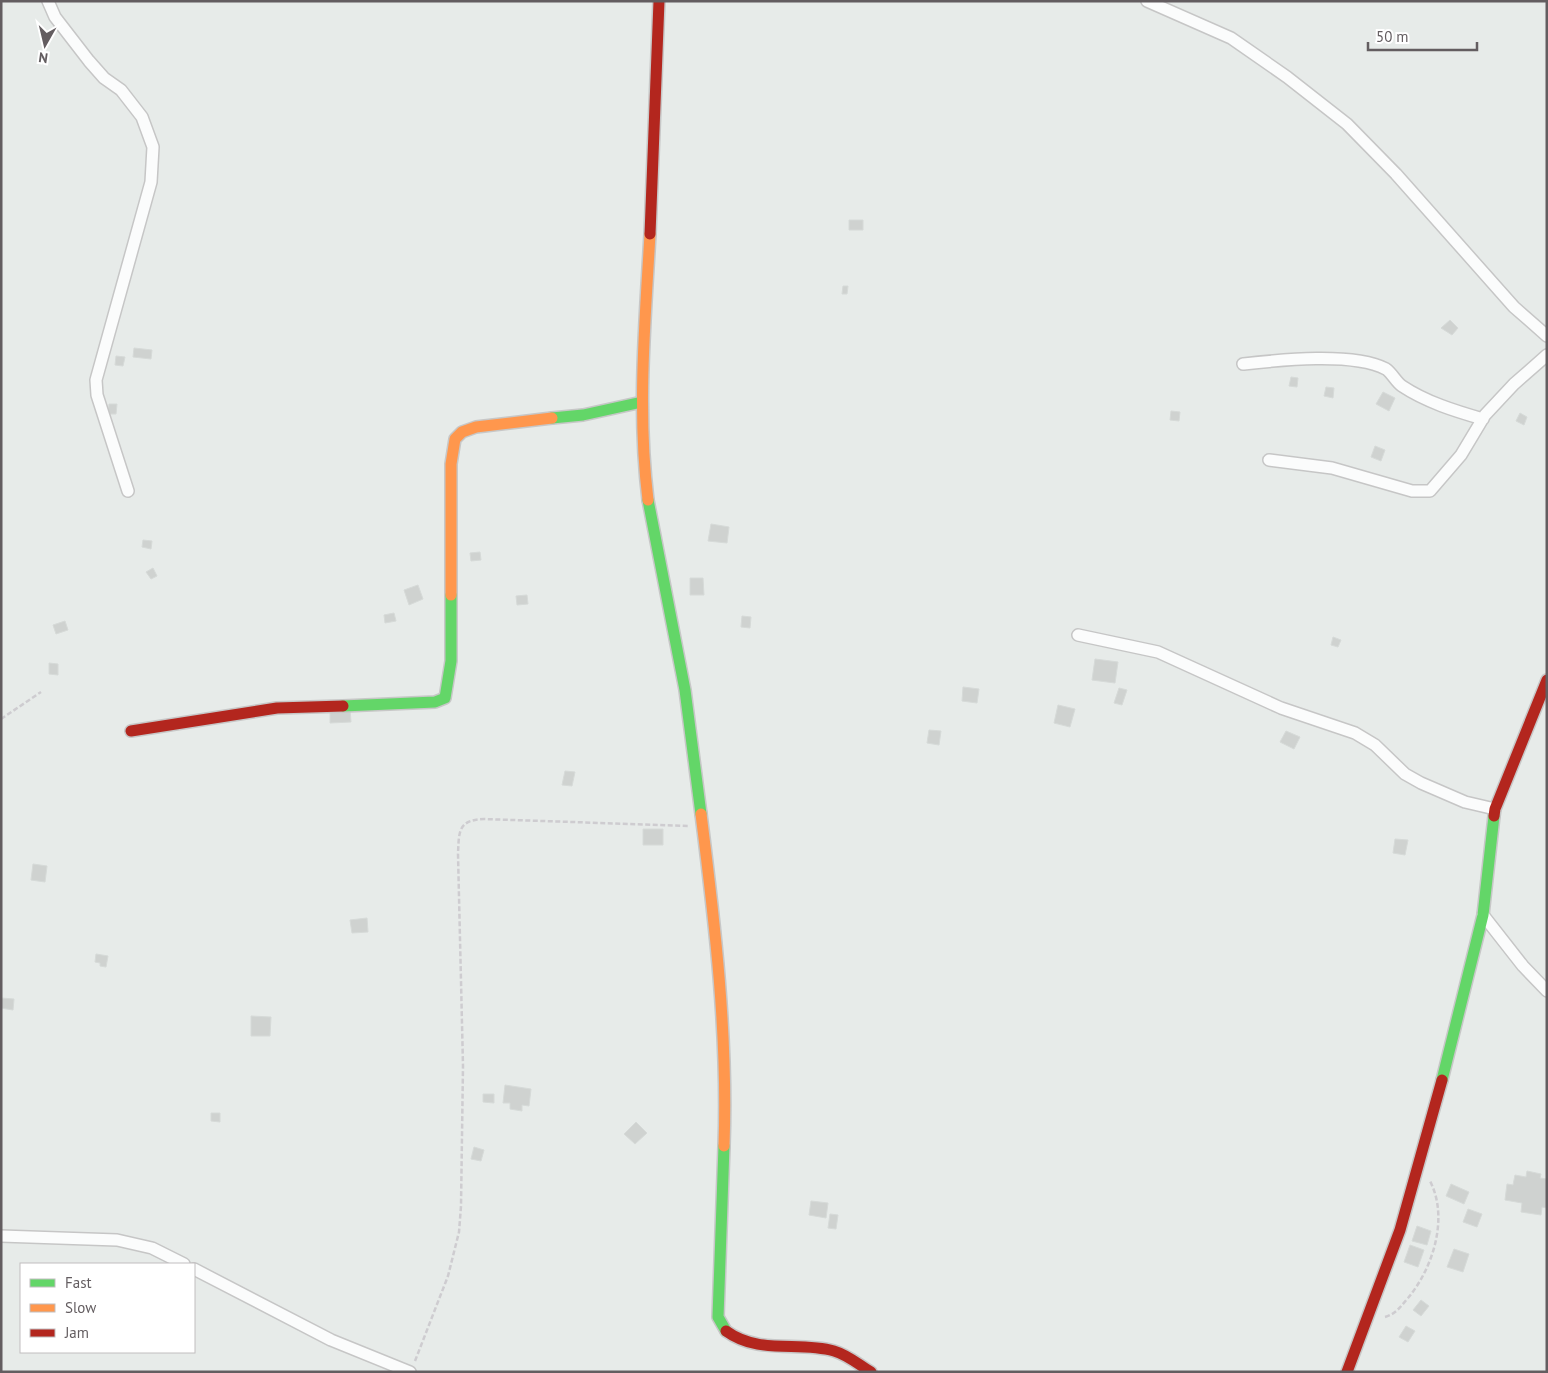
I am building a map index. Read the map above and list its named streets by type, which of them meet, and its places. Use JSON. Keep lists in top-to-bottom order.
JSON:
{
  "legend": ["Fast", "Slow", "Jam"],
  "scale_bar": "50 m",
  "north": "bottom"
}
